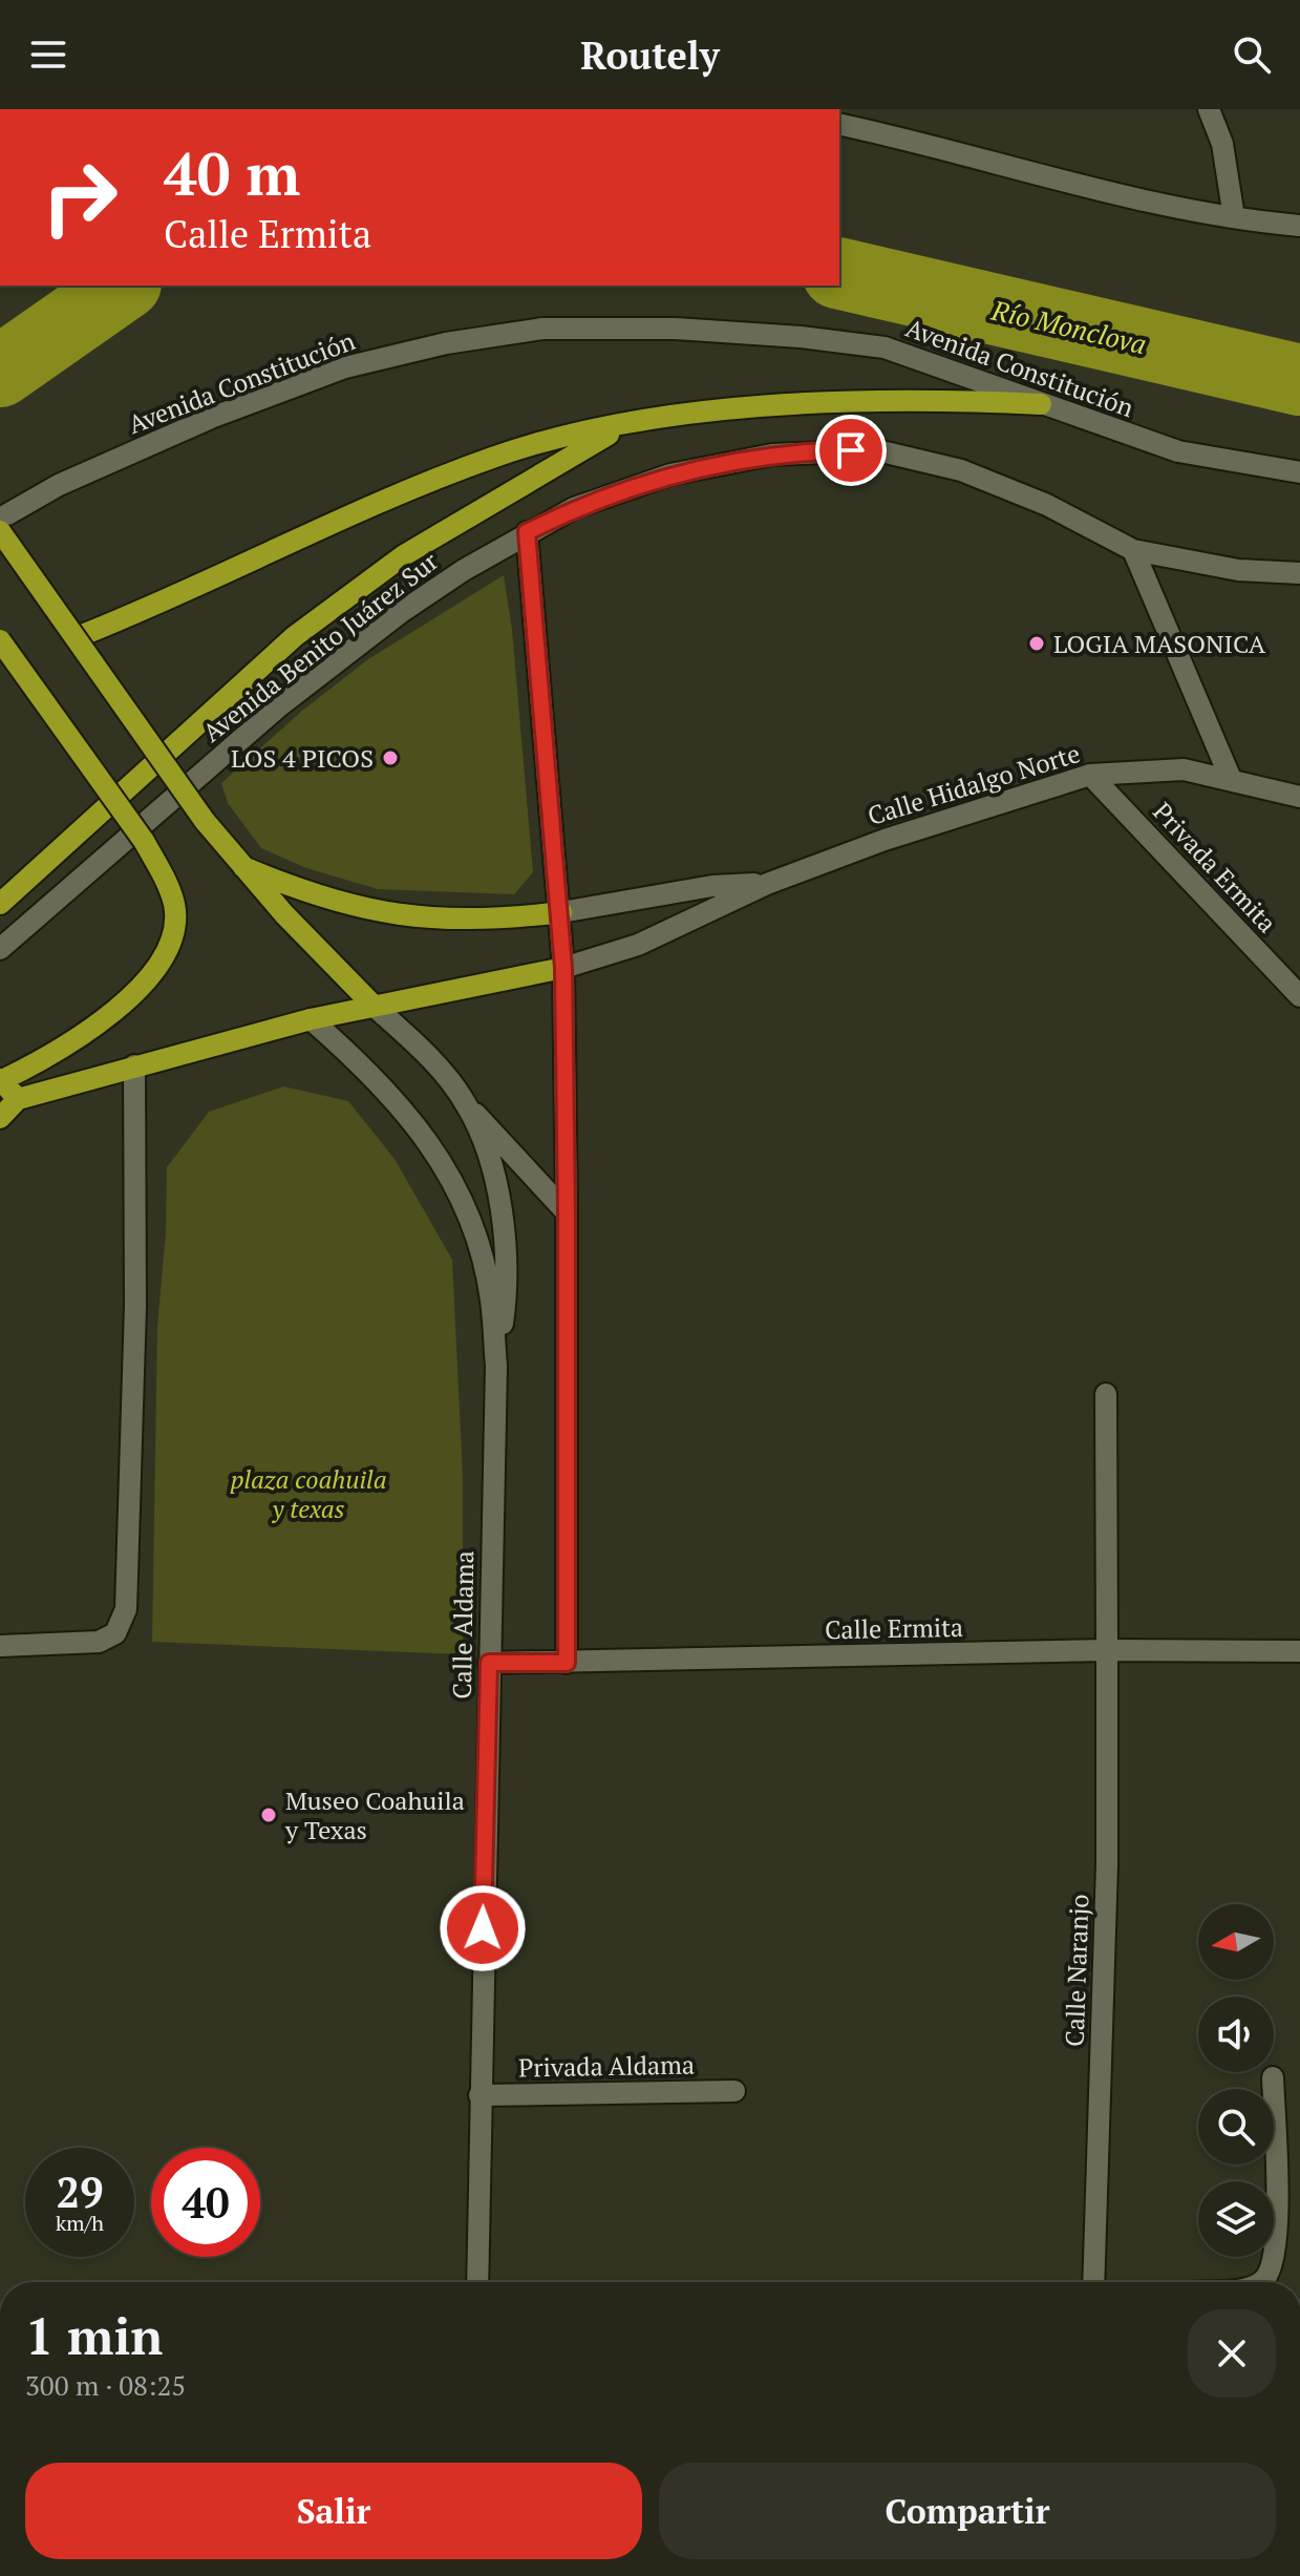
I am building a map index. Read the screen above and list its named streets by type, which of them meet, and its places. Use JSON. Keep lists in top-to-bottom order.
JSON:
{
  "streets": {
    "street": [
      "Avenida Constitución",
      "Avenida Benito Juárez Sur",
      "Calle Hidalgo Norte",
      "Privada Ermita",
      "Calle Aldama",
      "Calle Ermita",
      "Calle Naranjo",
      "Privada Aldama"
    ]
  },
  "crossings": [
    ["Calle Hidalgo Norte", "Privada Ermita"],
    ["Calle Aldama", "Calle Ermita"],
    ["Calle Aldama", "Privada Aldama"],
    ["Calle Ermita", "Calle Naranjo"]
  ],
  "water": ["Río Monclova"],
  "parks": ["plaza coahuila y texas"],
  "places": ["LOGIA MASONICA", "LOS 4 PICOS", "Museo Coahuila y Texas"],
  "north": "left",
  "page": {
    "header": "Routely",
    "turn": ["40 m", "Calle Ermita"],
    "speed": "29 km/h",
    "limit": "40",
    "heading": ["1 min", "300 m · 08:25"],
    "buttons": ["Salir", "Compartir"]
  }
}
